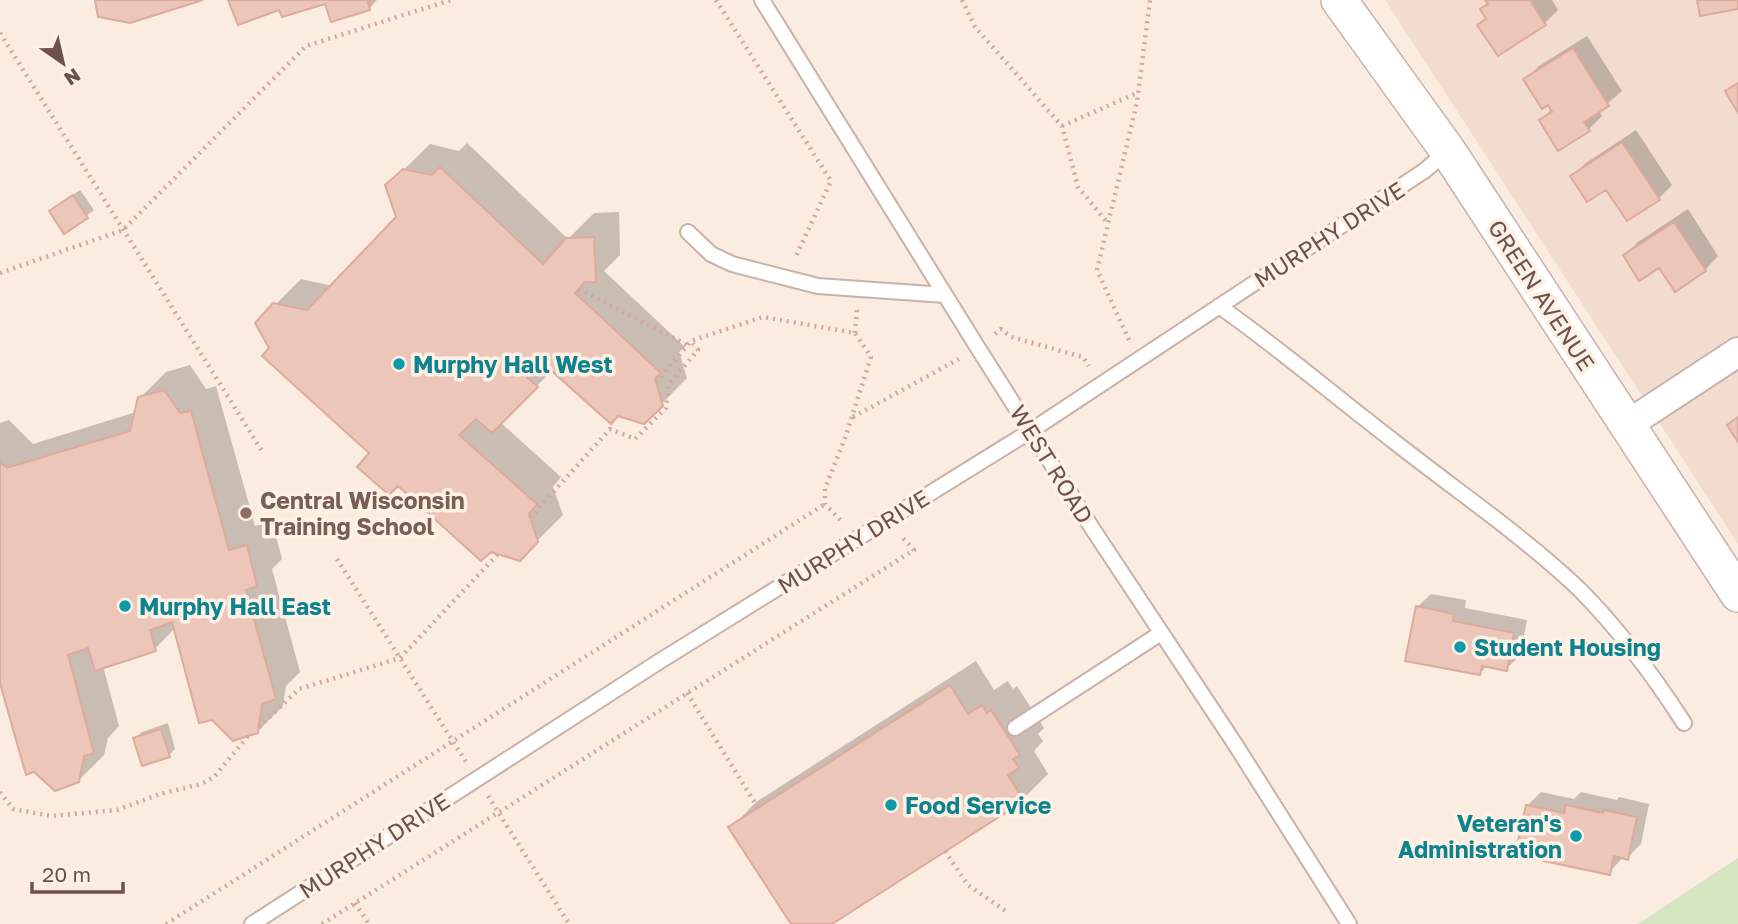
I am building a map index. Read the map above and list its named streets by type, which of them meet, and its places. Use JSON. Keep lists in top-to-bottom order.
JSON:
{
  "streets": {
    "street": ["GREEN AVENUE"],
    "lane": ["MURPHY DRIVE", "WEST ROAD"]
  },
  "crossings": [
    ["MURPHY DRIVE", "GREEN AVENUE"],
    ["MURPHY DRIVE", "WEST ROAD"]
  ],
  "places": [
    "Murphy Hall West",
    "Central Wisconsin Training School",
    "Murphy Hall East",
    "Student Housing",
    "Food Service",
    "Veteran's Administration"
  ],
  "scale_bar": "20 m",
  "north": "bottom right"
}
